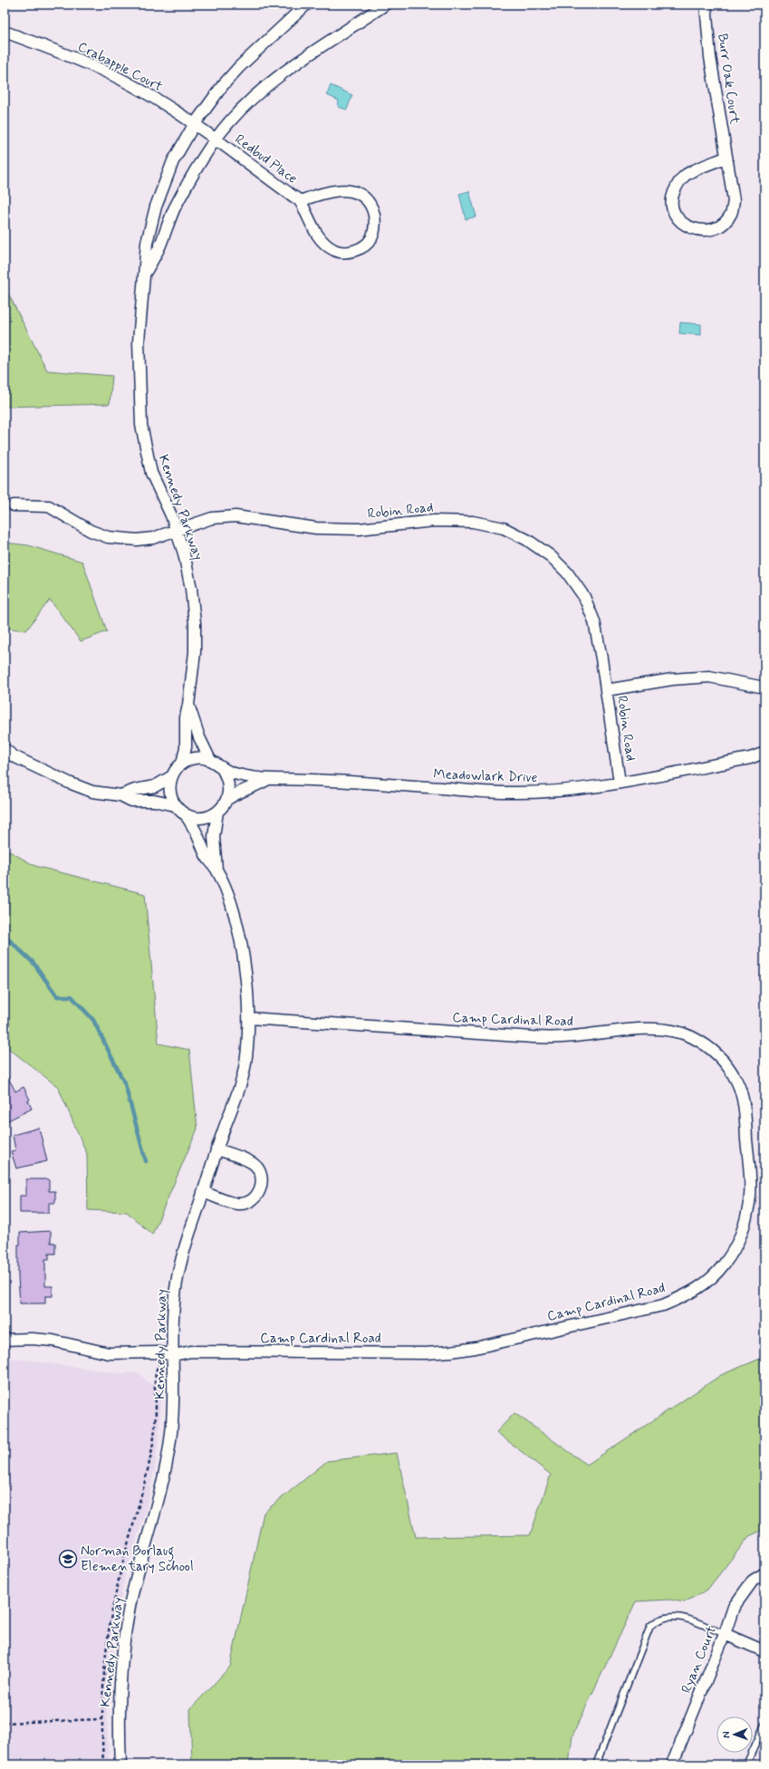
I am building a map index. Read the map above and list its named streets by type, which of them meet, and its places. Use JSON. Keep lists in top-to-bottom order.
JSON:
{
  "streets": {
    "street": [
      "Crabapple Court",
      "Burr Oak Court",
      "Redbud Place",
      "Kennedy Parkway",
      "Robin Road",
      "Meadowlark Drive",
      "Camp Cardinal Road",
      "Ryan Court"
    ]
  },
  "crossings": [
    ["Crabapple Court", "Redbud Place"],
    ["Crabapple Court", "Kennedy Parkway"],
    ["Redbud Place", "Kennedy Parkway"],
    ["Kennedy Parkway", "Robin Road"],
    ["Kennedy Parkway", "Meadowlark Drive"],
    ["Kennedy Parkway", "Camp Cardinal Road"],
    ["Robin Road", "Meadowlark Drive"]
  ],
  "places": {
    "school or university": ["Norman Borlaug Elementary School"]
  },
  "north": "left"
}
